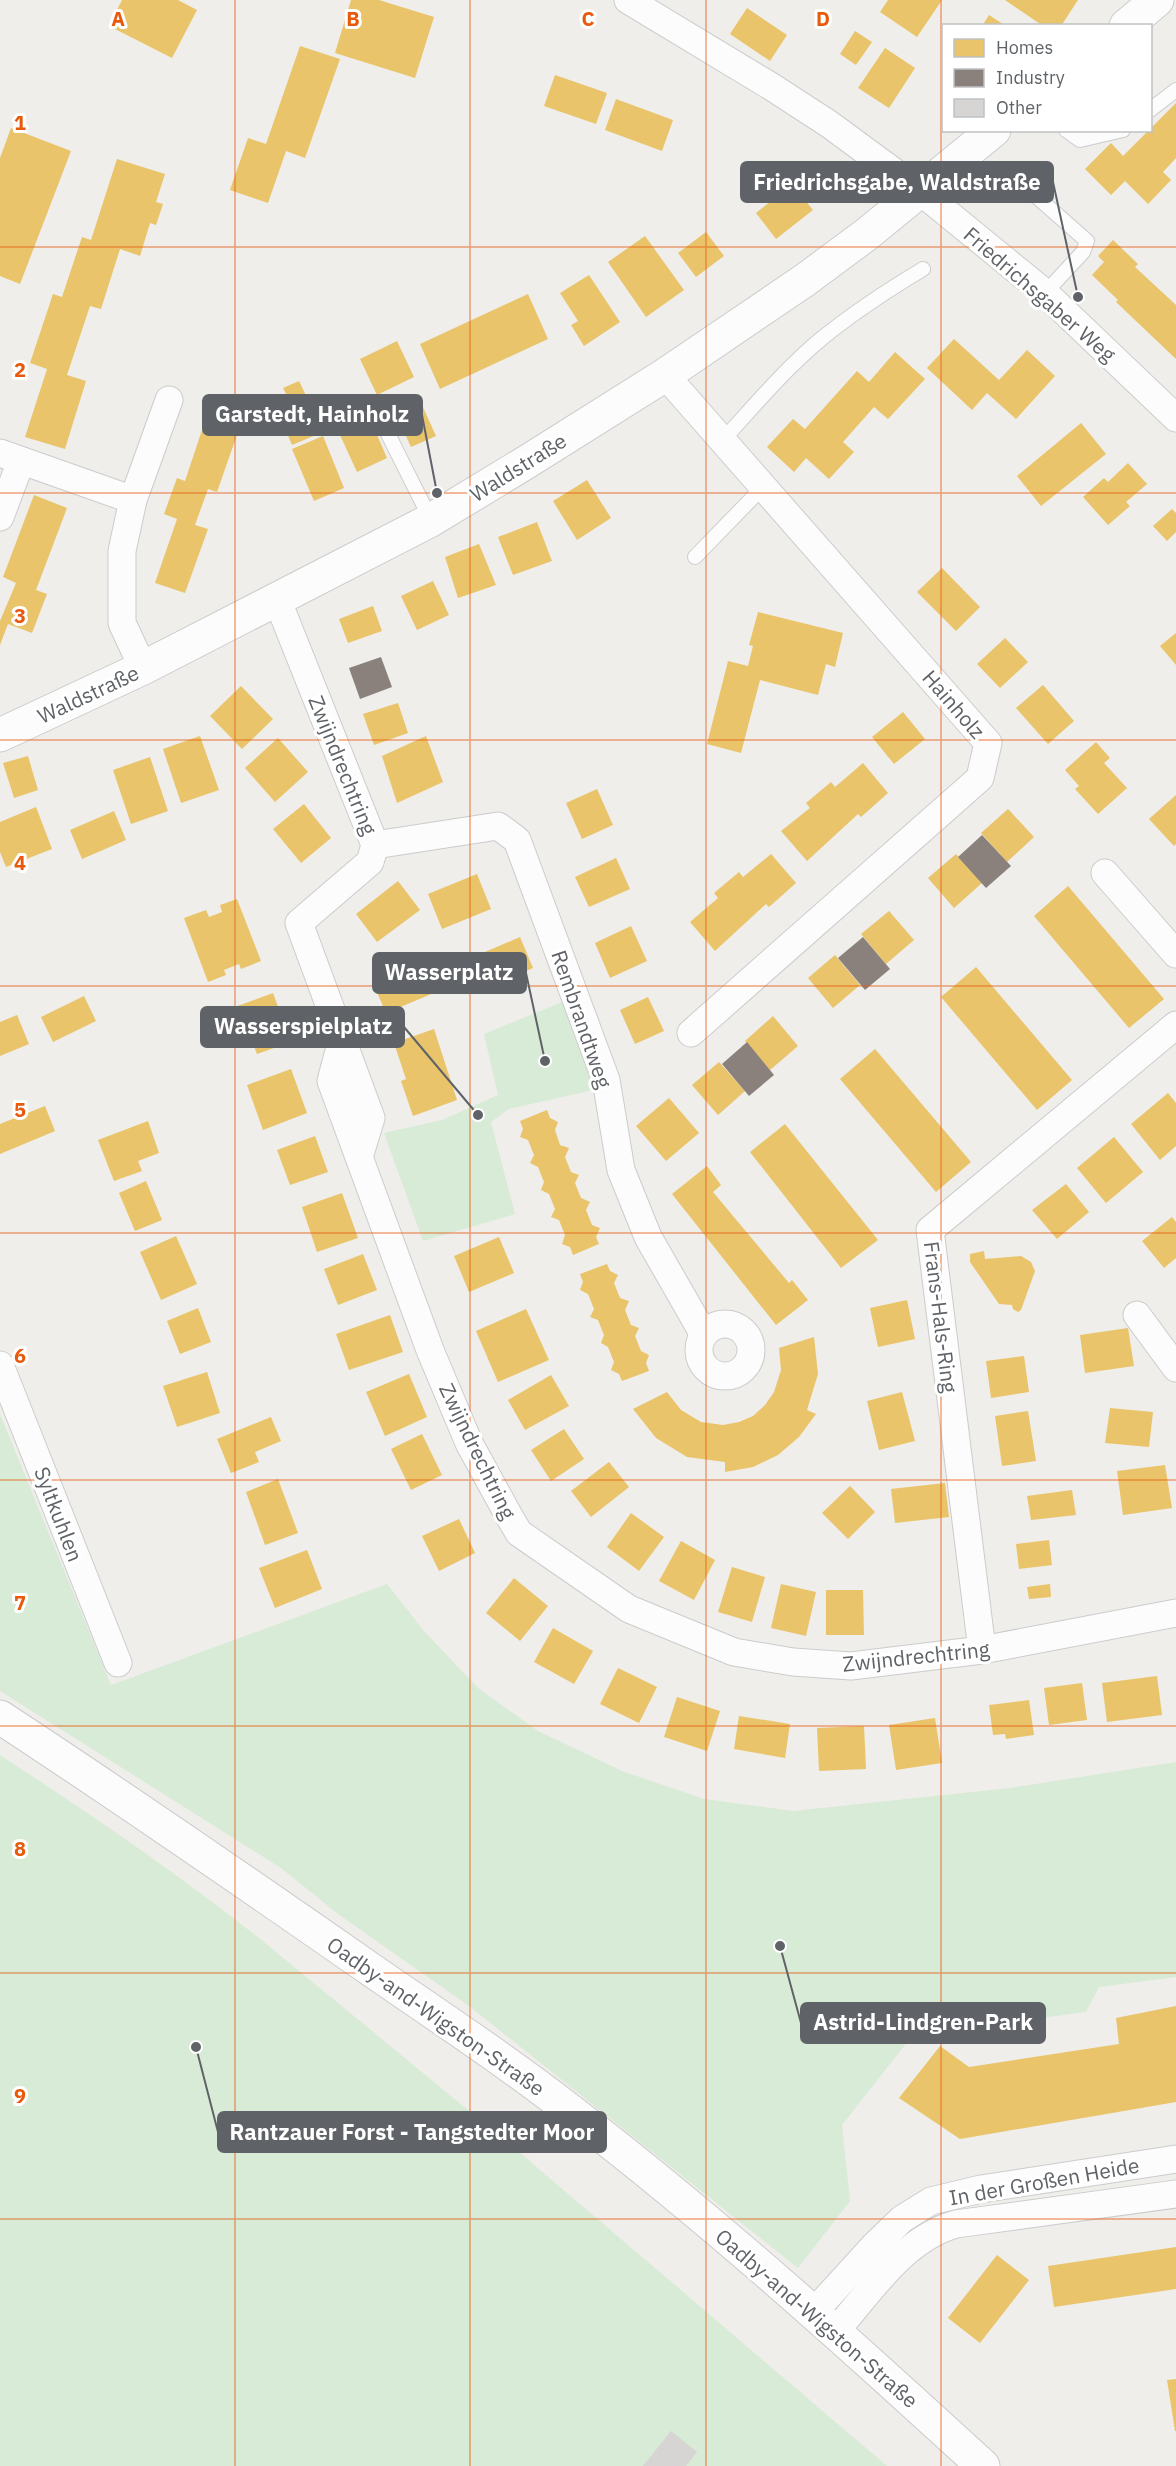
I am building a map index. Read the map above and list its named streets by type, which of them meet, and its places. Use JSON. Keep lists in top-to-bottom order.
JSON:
{
  "streets": {
    "street": [
      "Friedrichsgaber Weg",
      "Waldstraße",
      "Hainholz",
      "Zwijndrechtring",
      "Rembrandtweg",
      "Frans-Hals-Ring",
      "Syltkuhlen",
      "Oadby-and-Wigston-Straße",
      "In der Großen Heide"
    ]
  },
  "crossings": [
    ["Friedrichsgaber Weg", "Waldstraße"],
    ["Waldstraße", "Hainholz"],
    ["Waldstraße", "Zwijndrechtring"],
    ["Zwijndrechtring", "Rembrandtweg"],
    ["Zwijndrechtring", "Frans-Hals-Ring"],
    ["Oadby-and-Wigston-Straße", "In der Großen Heide"]
  ],
  "places": [
    "Friedrichsgabe, Waldstraße",
    "Garstedt, Hainholz",
    "Wasserplatz",
    "Wasserspielplatz",
    "Astrid-Lindgren-Park",
    "Rantzauer Forst - Tangstedter Moor"
  ],
  "legend": ["Homes", "Industry", "Other"],
  "grid": {
    "columns": [
      "A",
      "B",
      "C",
      "D"
    ],
    "rows": [
      "1",
      "2",
      "3",
      "4",
      "5",
      "6",
      "7",
      "8",
      "9"
    ]
  }
}
